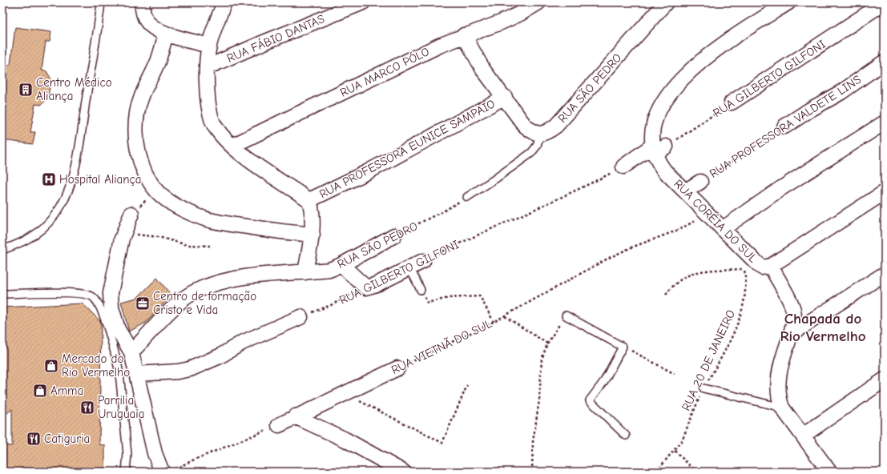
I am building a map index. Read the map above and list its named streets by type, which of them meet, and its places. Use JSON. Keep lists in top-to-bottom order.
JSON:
{
  "streets": {
    "street": [
      "RUA FÁBIO DANTAS",
      "RUA MARCO PÓLO",
      "RUA GILBERTO GILFONI",
      "RUA SÃO PEDRO",
      "RUA PROFESSORA VALDETE LINS",
      "RUA PROFESSORA EUNICE SAMPAIO",
      "RUA CORÉIA DO SUL",
      "RUA VIETNÃ DO SUL"
    ],
    "path": ["RUA 20 DE JANEIRO"]
  },
  "crossings": [
    ["RUA GILBERTO GILFONI", "RUA CORÉIA DO SUL"],
    ["RUA PROFESSORA VALDETE LINS", "RUA CORÉIA DO SUL"],
    ["RUA CORÉIA DO SUL", "RUA VIETNÃ DO SUL"],
    ["RUA CORÉIA DO SUL", "RUA 20 DE JANEIRO"]
  ],
  "districts": ["Chapada do Rio Vermelho"],
  "places": {
    "building": ["Centro Médico Aliança"],
    "hospital": ["Hospital Aliança"],
    "office": ["Centro de formação Cristo e Vida"],
    "shop": ["Mercado do Rio Vermelho", "Amma"],
    "restaurant": ["Parrilia Uruguaia", "Catiguria"]
  }
}
